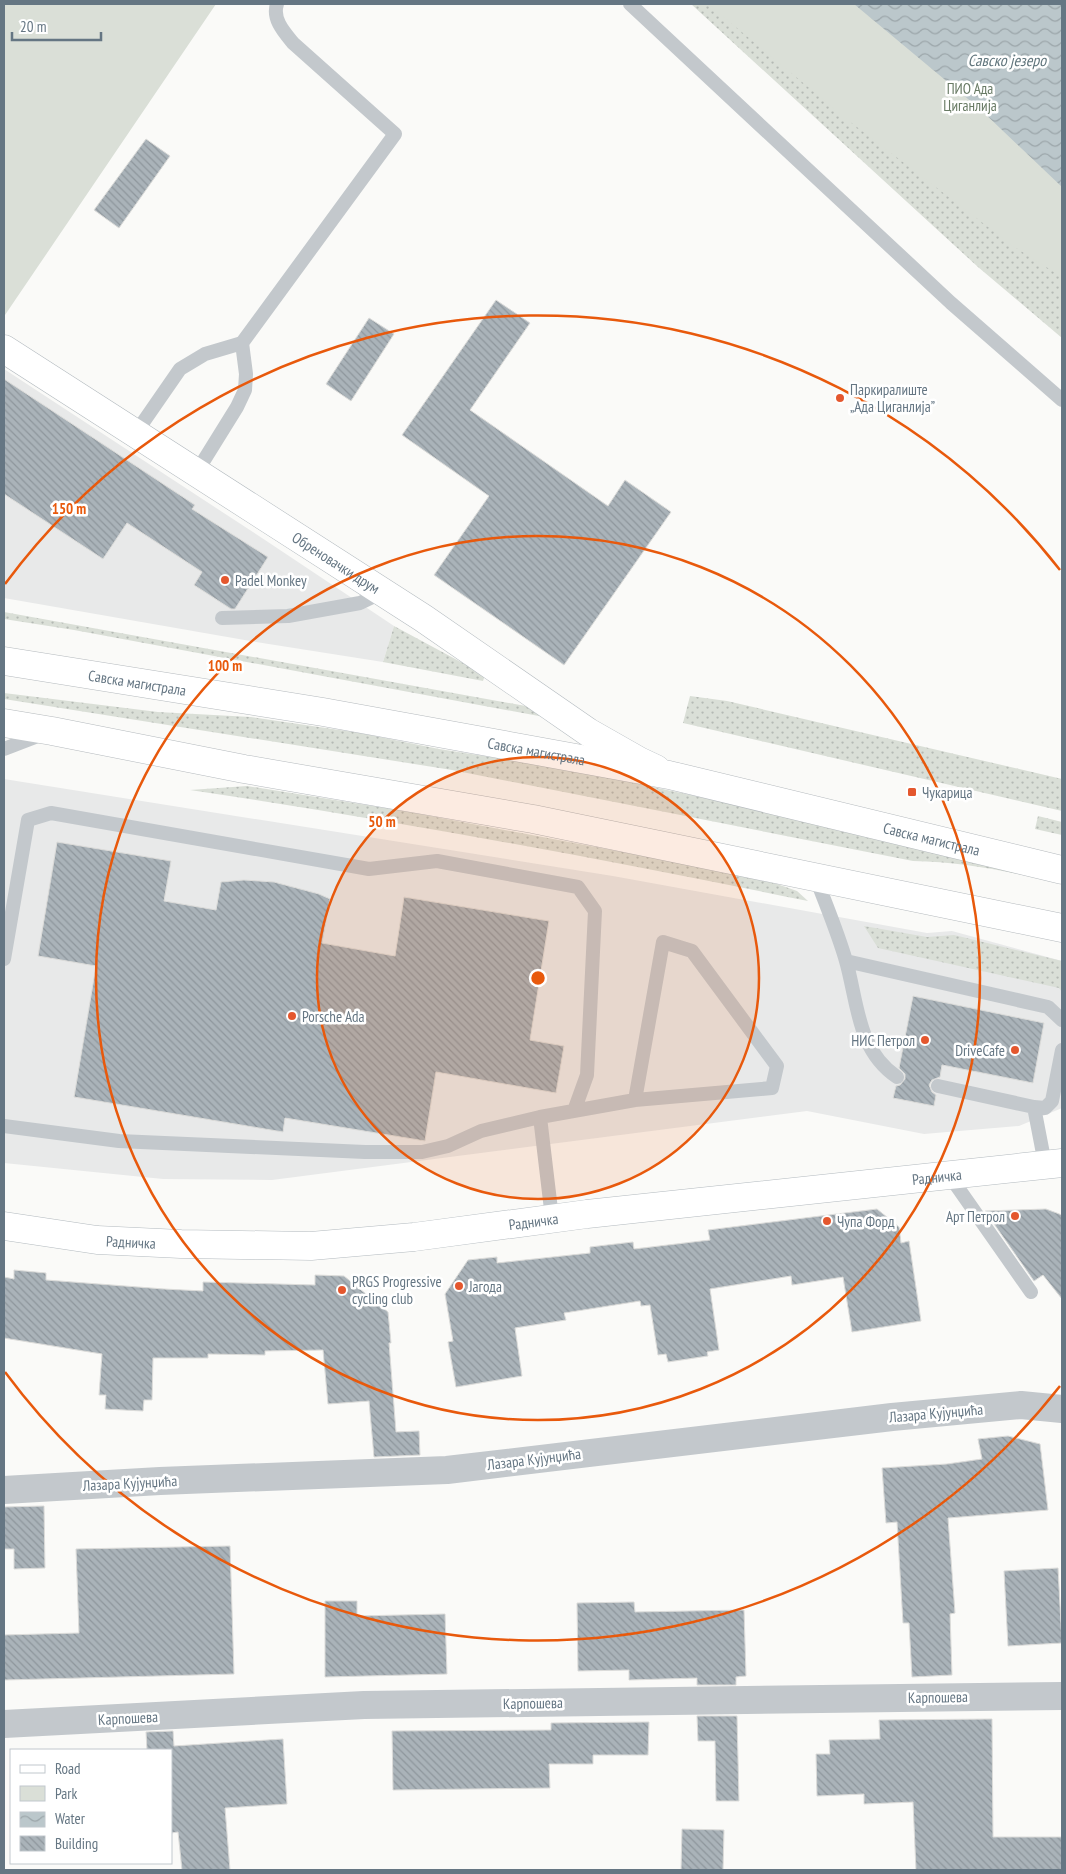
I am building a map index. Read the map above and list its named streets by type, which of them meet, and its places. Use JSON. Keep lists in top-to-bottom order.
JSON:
{
  "streets": {
    "main road": ["Обреновачки друм", "Савска магистрала", "Радничка"],
    "street": ["Лазара Кујунџића", "Карпошева"]
  },
  "crossings": [
    ["Обреновачки друм", "Савска магистрала"]
  ],
  "water": ["Савско језеро"],
  "parks": ["ПИО Ада Циганлија"],
  "places": {
    "other": [
      "Паркиралиште „Ада Циганлија”",
      "Padel Monkey",
      "Porsche Ada",
      "НИС Петрол",
      "DriveCafe",
      "Арт Петрол",
      "Чупа Форд",
      "Јагода",
      "PRGS Progressive cycling club"
    ],
    "transit": ["Чукарица"]
  },
  "legend": [
    "Road",
    "Park",
    "Water",
    "Building"
  ],
  "scale_bar": "20 m",
  "rings": ["150 m", "100 m", "50 m"]
}
